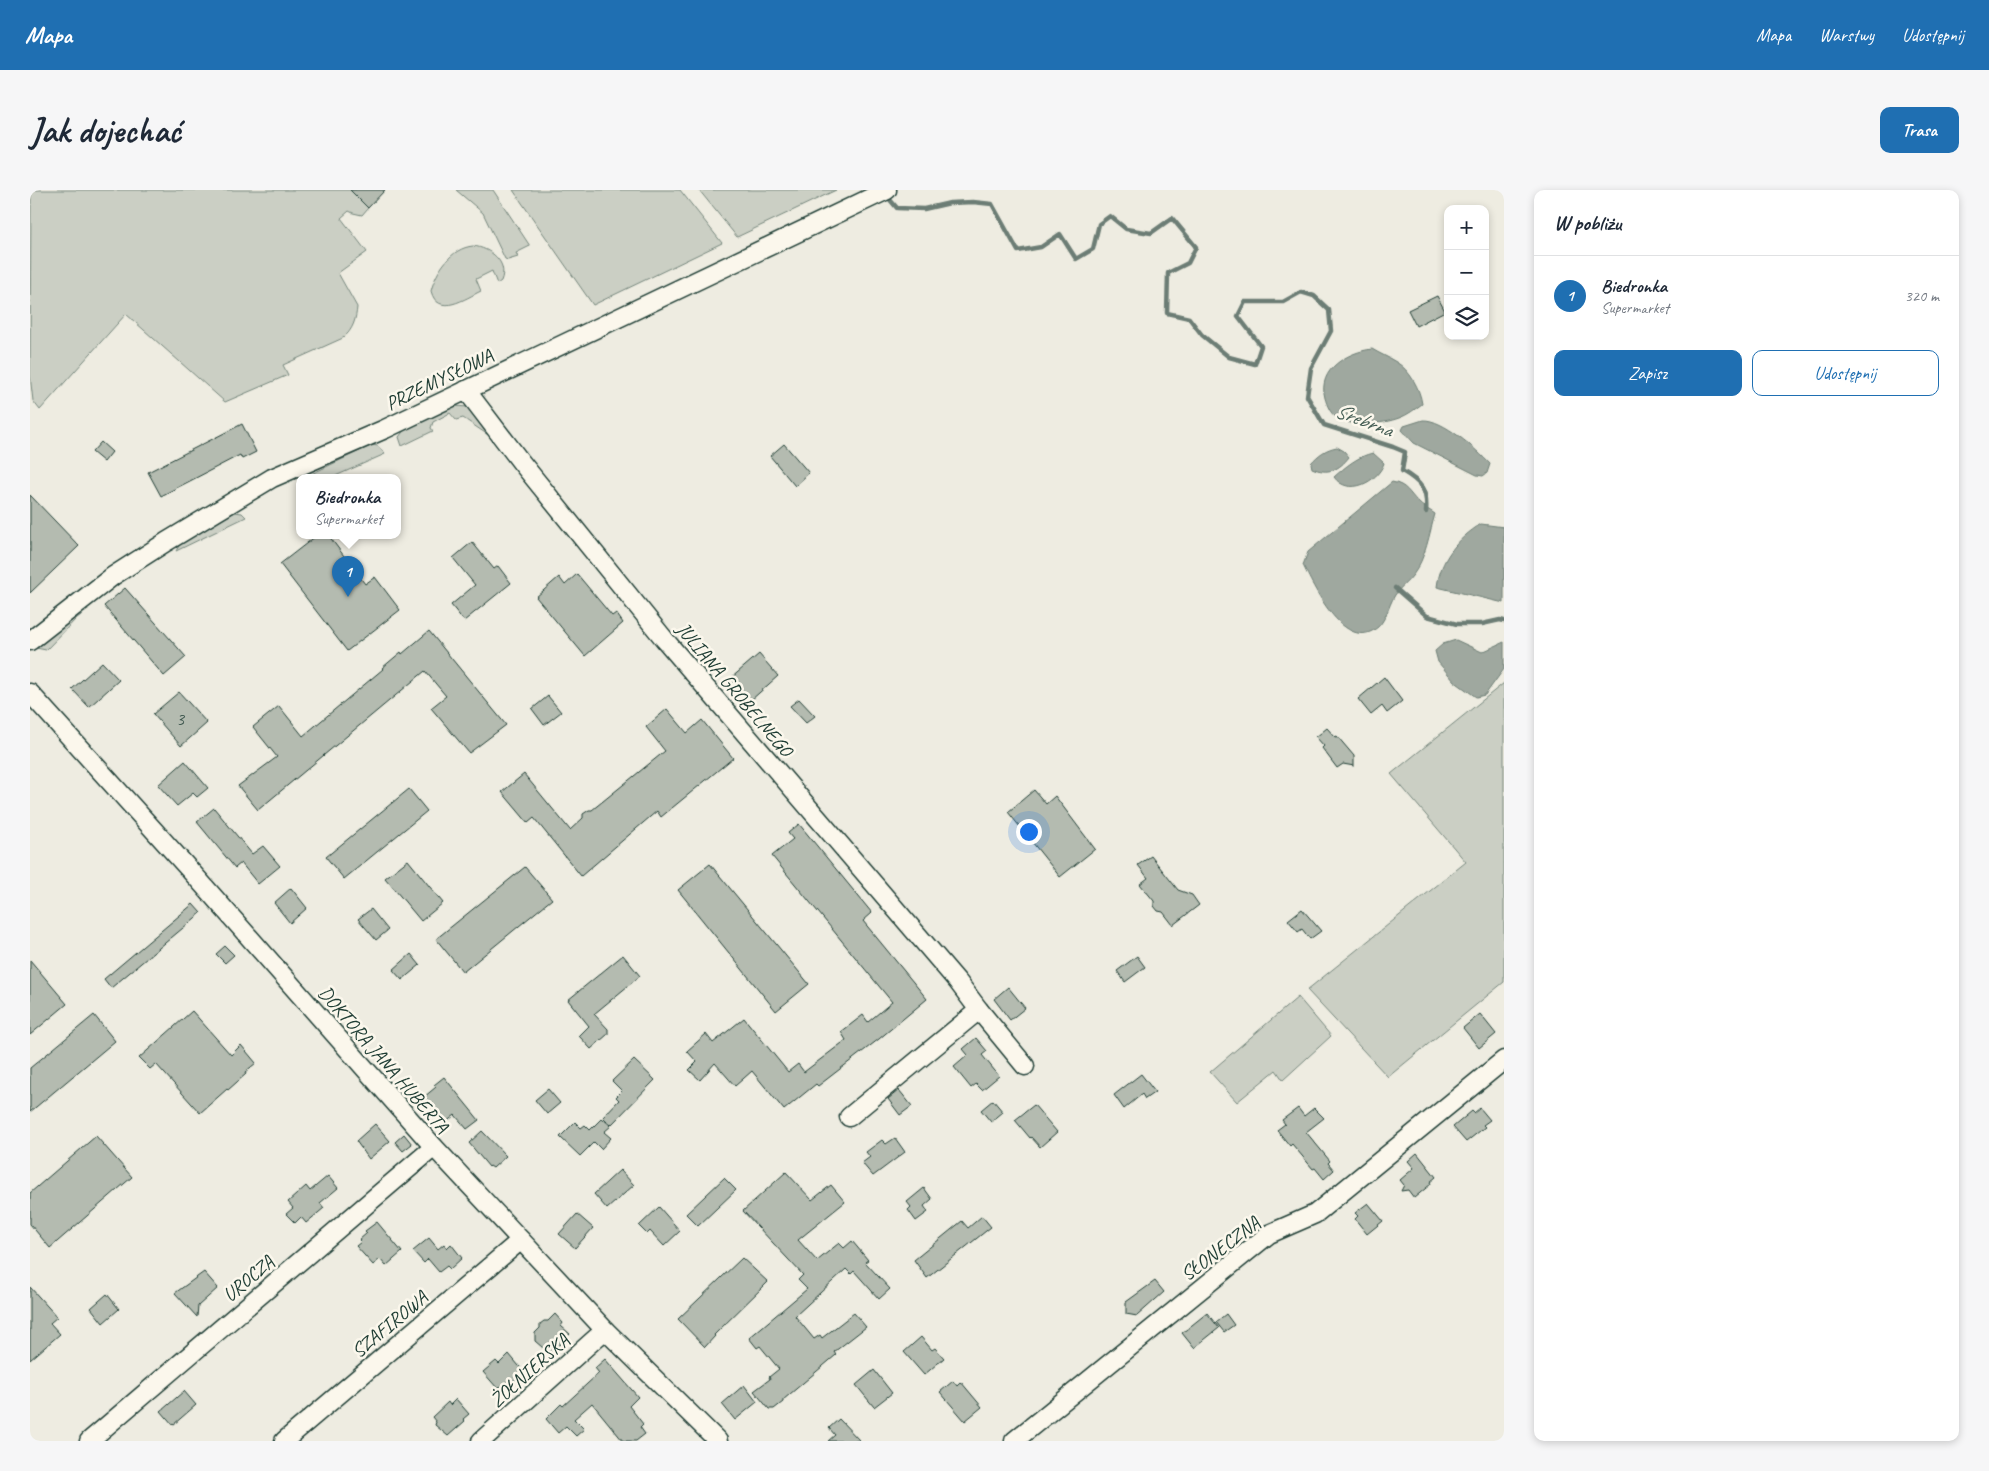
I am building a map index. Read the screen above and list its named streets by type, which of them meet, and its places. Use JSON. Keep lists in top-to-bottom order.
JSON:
{
  "streets": {
    "street": [
      "PRZEMYSŁOWA",
      "JULIANA GROBELNEGO",
      "DOKTORA JANA HUBERTA",
      "SŁONECZNA",
      "UROCZA",
      "SZAFIROWA",
      "ŻOŁNIERSKA"
    ]
  },
  "crossings": [
    ["PRZEMYSŁOWA", "JULIANA GROBELNEGO"],
    ["DOKTORA JANA HUBERTA", "UROCZA"],
    ["DOKTORA JANA HUBERTA", "SZAFIROWA"],
    ["DOKTORA JANA HUBERTA", "ŻOŁNIERSKA"]
  ],
  "water": ["Srebrna"],
  "house_numbers": ["3"],
  "page": {
    "header": "Mapa",
    "nav": ["Mapa", "Warstwy", "Udostępnij"],
    "buttons": [
      "Trasa",
      ["Zapisz", "Udostępnij"]
    ],
    "title": "Jak dojechać",
    "heading": "W pobliżu",
    "map_buttons": ["+", "−"],
    "list": [
      {
        "mark": "1",
        "name": "Biedronka",
        "note": "Supermarket",
        "value": "320 m"
      }
    ],
    "popup": ["Biedronka", "Supermarket"],
    "pins": "1"
  }
}
